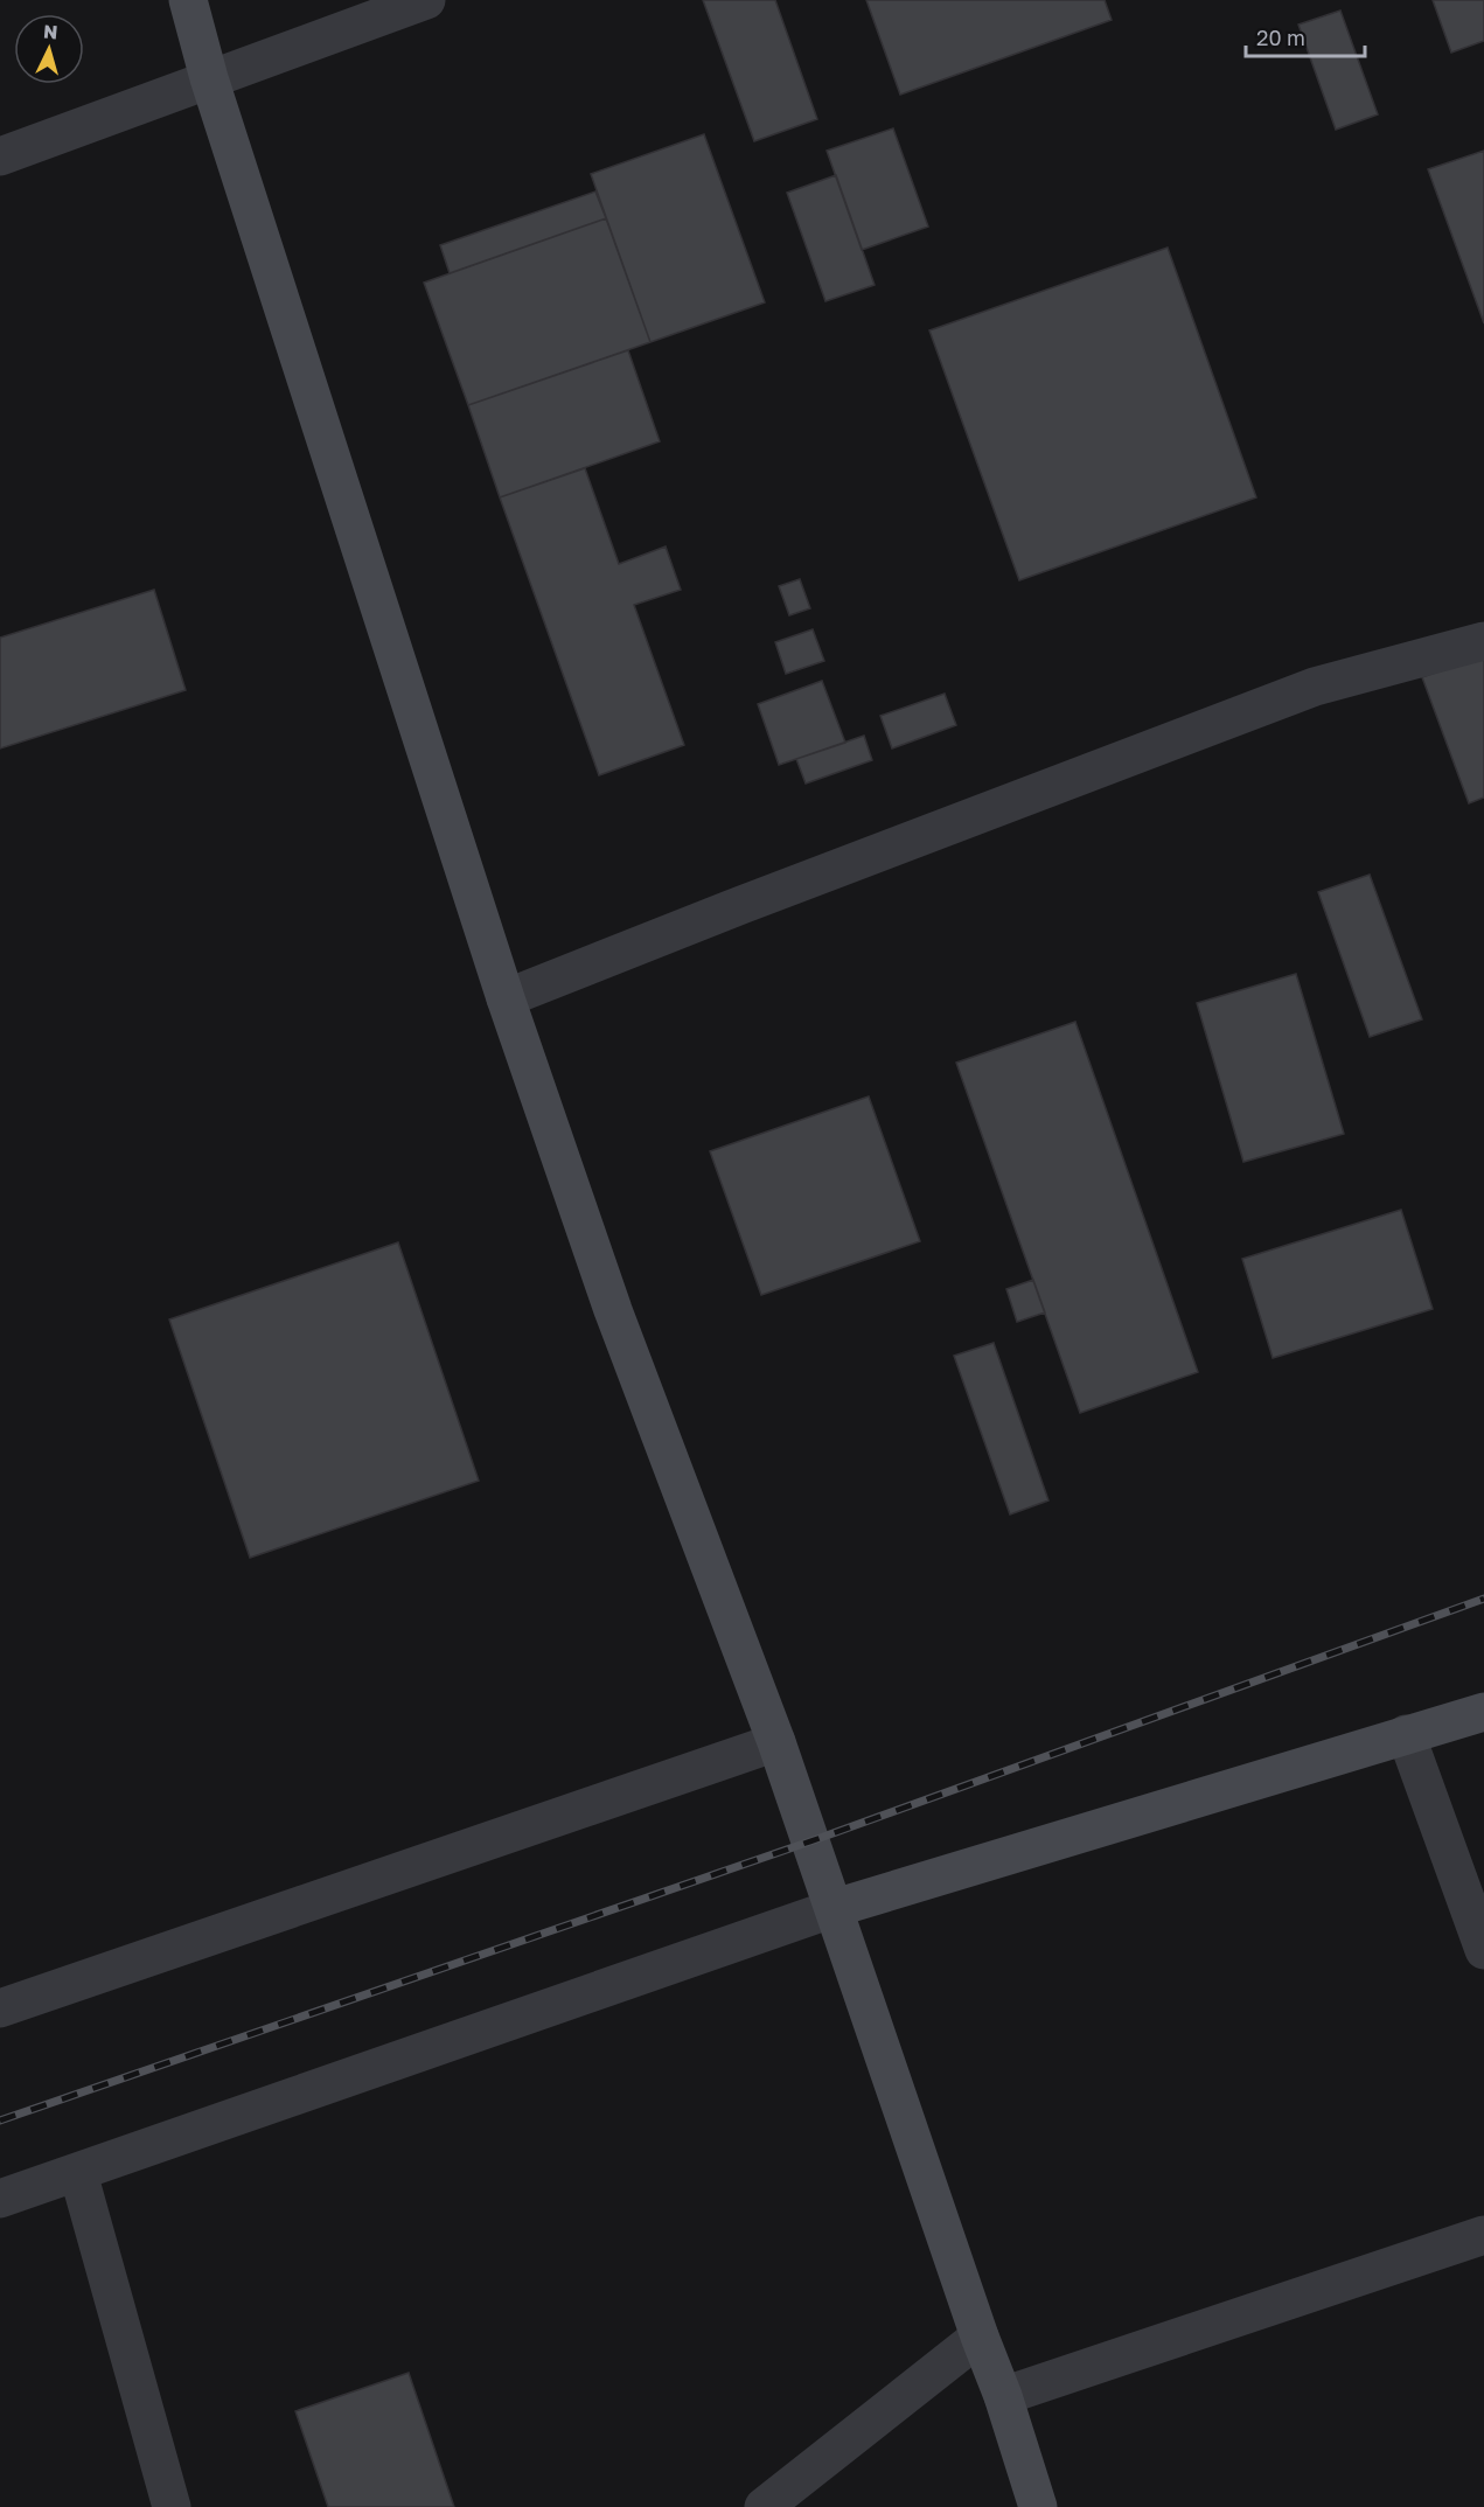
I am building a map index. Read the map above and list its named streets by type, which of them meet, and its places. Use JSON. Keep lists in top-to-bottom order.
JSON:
{
  "scale_bar": "20 m",
  "north": "top"
}
